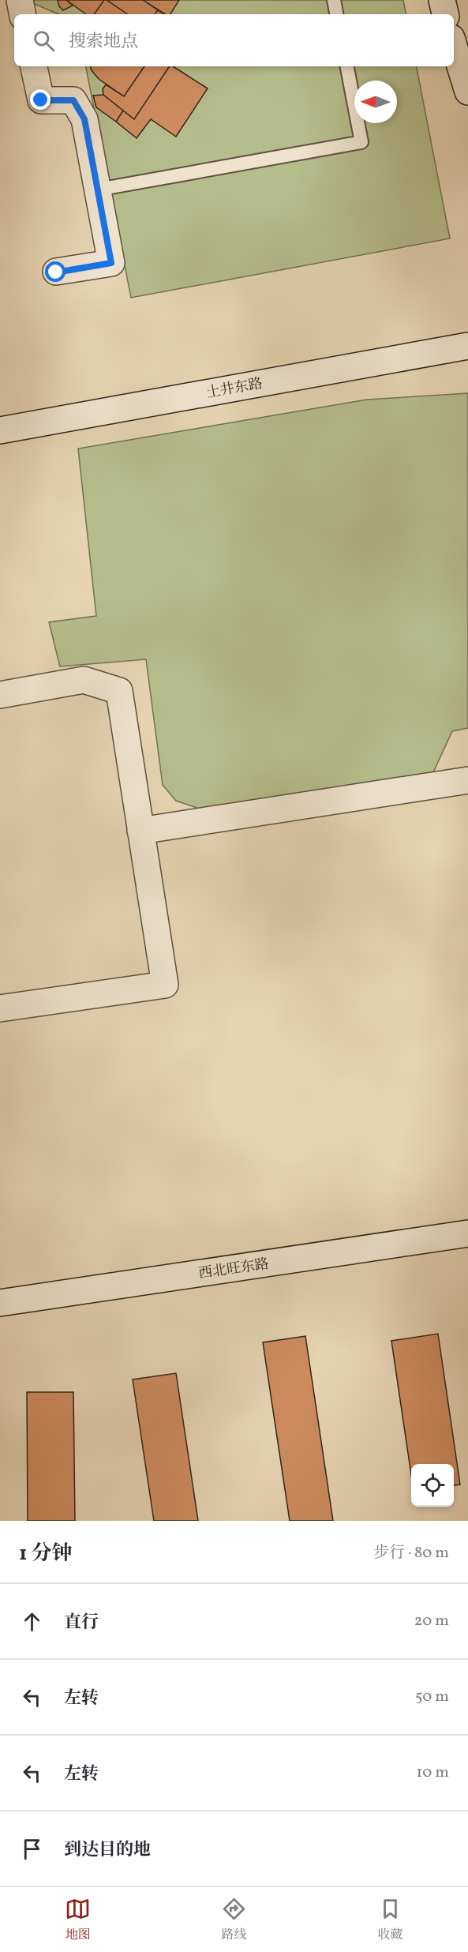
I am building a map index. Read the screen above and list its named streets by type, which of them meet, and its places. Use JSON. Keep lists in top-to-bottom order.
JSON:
{
  "streets": {
    "street": ["土井东路", "西北旺东路"]
  },
  "north": "left",
  "page": {
    "search": "搜索地点",
    "heading": ["1 分钟", "步行 · 80 m"],
    "list": [
      ["直行", "20 m"],
      ["左转", "50 m"],
      ["左转", "10 m"],
      "到达目的地"
    ],
    "nav": ["地图", "路线", "收藏"]
  }
}
